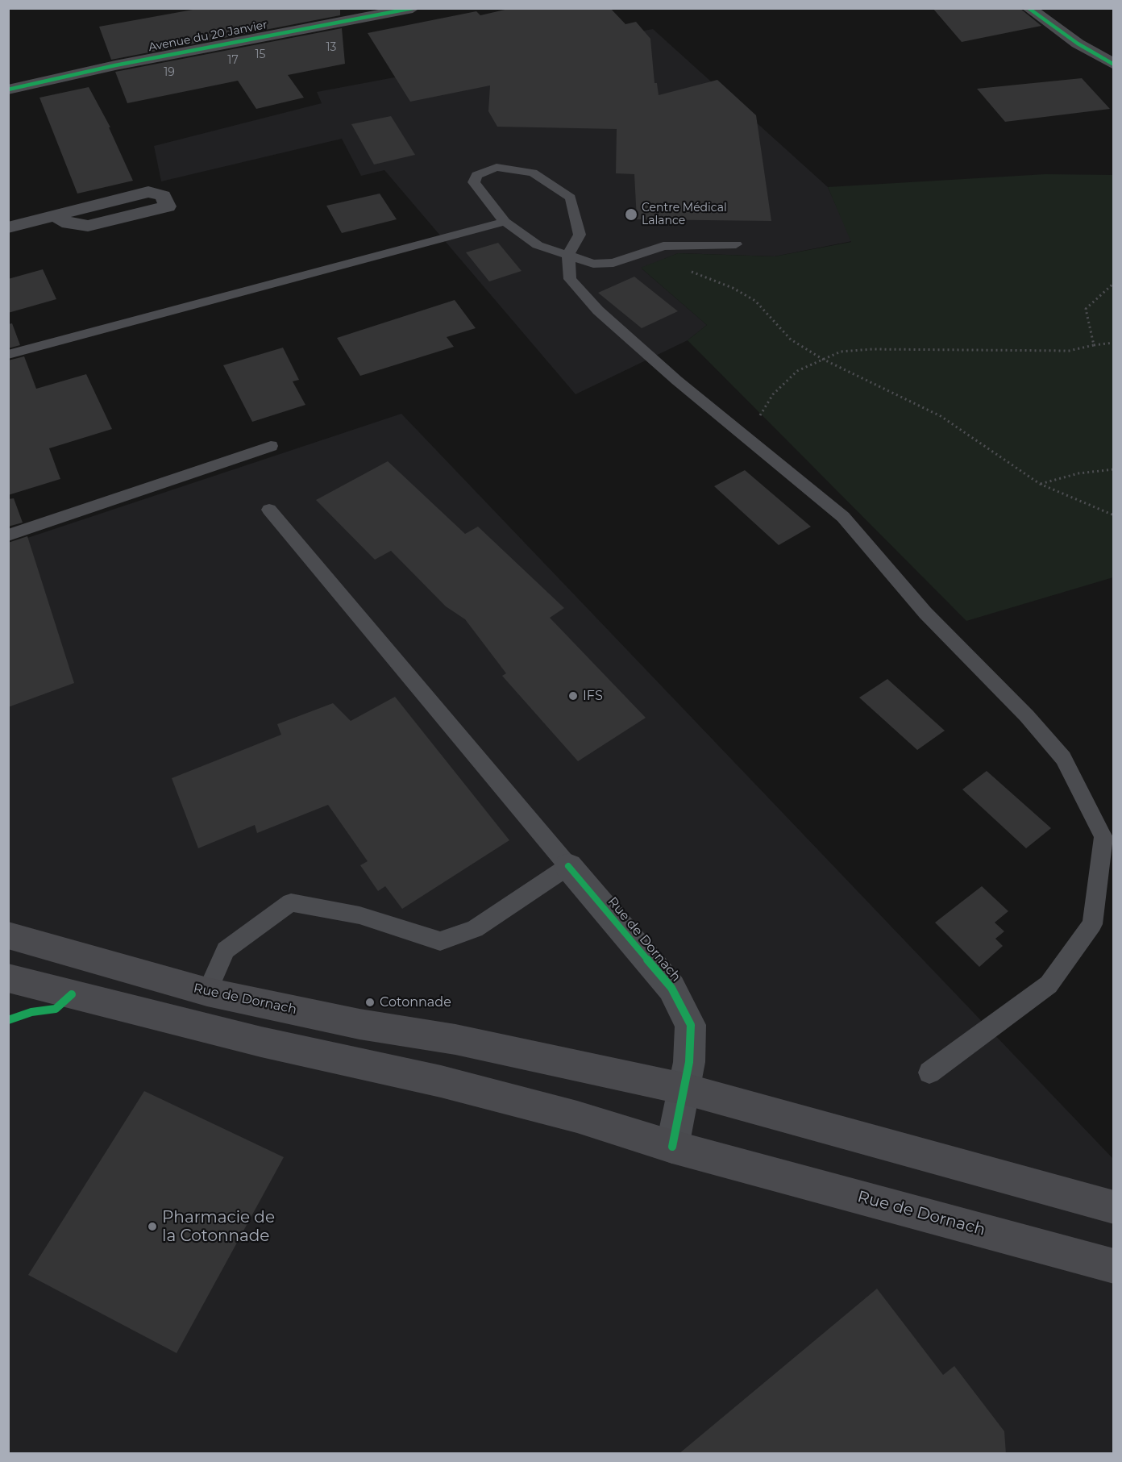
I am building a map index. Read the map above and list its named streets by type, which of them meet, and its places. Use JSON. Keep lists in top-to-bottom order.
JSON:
{
  "streets": {
    "main road": ["Rue de Dornach"],
    "street": ["Avenue du 20 Janvier"]
  },
  "places": [
    "Centre Médical Lalance",
    "IFS",
    "Cotonnade",
    "Pharmacie de la Cotonnade"
  ],
  "house_numbers": [
    "13",
    "15",
    "17",
    "19"
  ]
}
